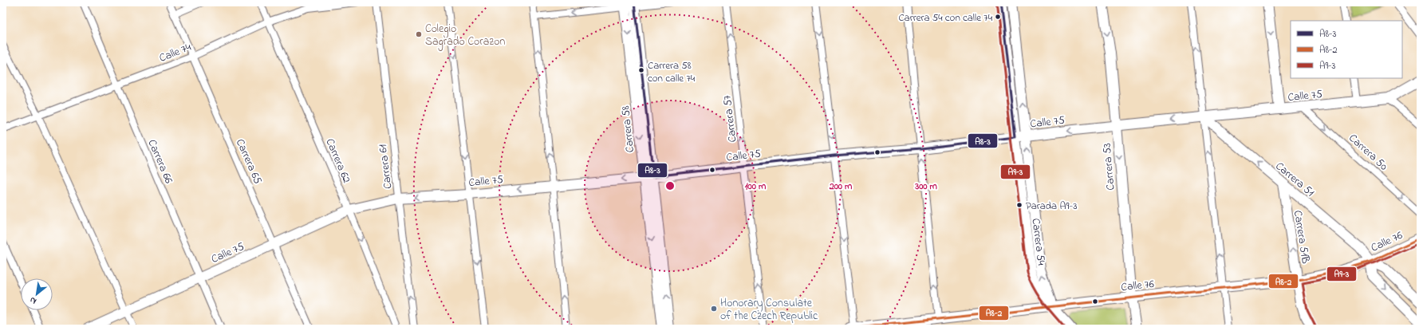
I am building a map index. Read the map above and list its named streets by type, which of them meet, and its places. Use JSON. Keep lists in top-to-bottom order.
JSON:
{
  "streets": {
    "street": [
      "Calle 74",
      "Calle 75",
      "Carrera 57",
      "Carrera 58",
      "Carrera 50",
      "Carrera 62",
      "Carrera 66",
      "Carrera 65",
      "Carrera 61",
      "Carrera 53",
      "Carrera 51",
      "Carrera 51B",
      "Calle 76",
      "Carrera 54"
    ]
  },
  "crossings": [
    ["Calle 74", "Carrera 62"],
    ["Calle 74", "Carrera 66"],
    ["Calle 74", "Carrera 65"],
    ["Calle 75", "Carrera 57"],
    ["Calle 75", "Carrera 58"],
    ["Calle 75", "Carrera 50"],
    ["Calle 75", "Carrera 62"],
    ["Calle 75", "Carrera 66"],
    ["Calle 75", "Carrera 65"],
    ["Calle 75", "Carrera 61"],
    ["Calle 75", "Carrera 53"],
    ["Calle 75", "Carrera 51"],
    ["Calle 75", "Carrera 54"],
    ["Carrera 53", "Calle 76"],
    ["Carrera 51", "Carrera 51B"],
    ["Carrera 51", "Calle 76"],
    ["Carrera 51B", "Calle 76"],
    ["Calle 76", "Carrera 54"]
  ],
  "one_way": [
    "Carrera 57",
    "Carrera 50",
    "Carrera 62",
    "Carrera 61",
    "Carrera 53"
  ],
  "places": [
    "Carrera 54 con calle 74",
    "Colegio Sagrado Corazon",
    "Carrera 58 con calle 74",
    "Parada A9-3",
    "Honorary Consulate of the Czech Republic"
  ],
  "lines": ["transit line A8-3", "transit line A9-3", "transit line A8-2"],
  "legend": ["A8-3", "A8-2", "A9-3"],
  "north": "bottom left",
  "rings": ["100 m", "200 m", "300 m"]
}
